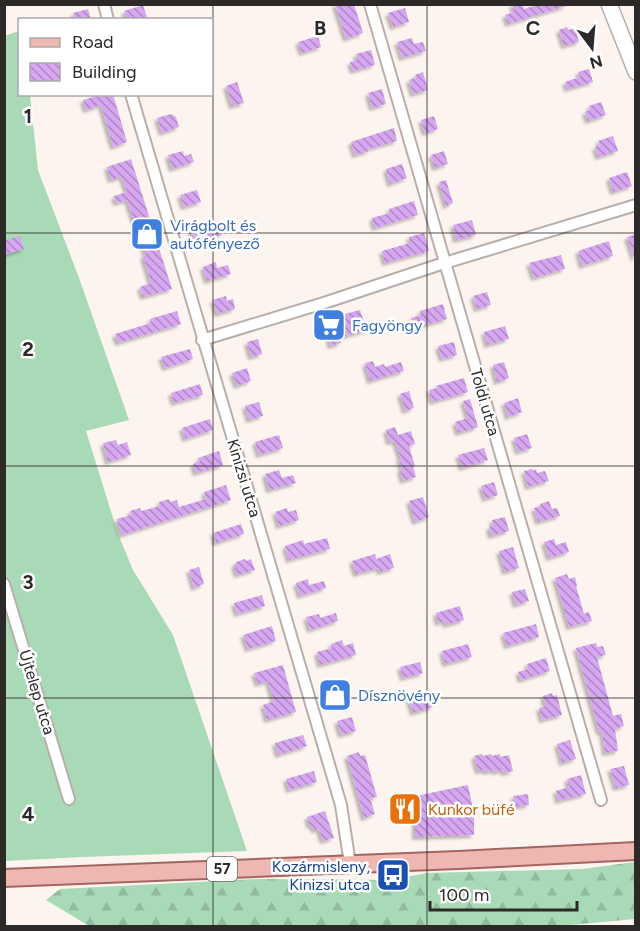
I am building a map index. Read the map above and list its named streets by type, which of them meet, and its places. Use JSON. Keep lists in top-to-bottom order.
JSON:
{
  "streets": {
    "main road": ["57"],
    "street": ["Toldi utca", "Kinizsi utca", "Újtelep utca"]
  },
  "crossings": [
    ["Kinizsi utca", "57"]
  ],
  "places": {
    "shop": ["Virágbolt és autófényező", "Dísznövény"],
    "supermarket": ["Fagyöngy"],
    "restaurant": ["Kunkor büfé"],
    "bus stop": ["Kozármisleny, Kinizsi utca"]
  },
  "legend": ["Road", "Building"],
  "scale_bar": "100 m",
  "north": "bottom",
  "grid": {
    "columns": ["B", "C"],
    "rows": [
      "1",
      "2",
      "3",
      "4"
    ]
  }
}
